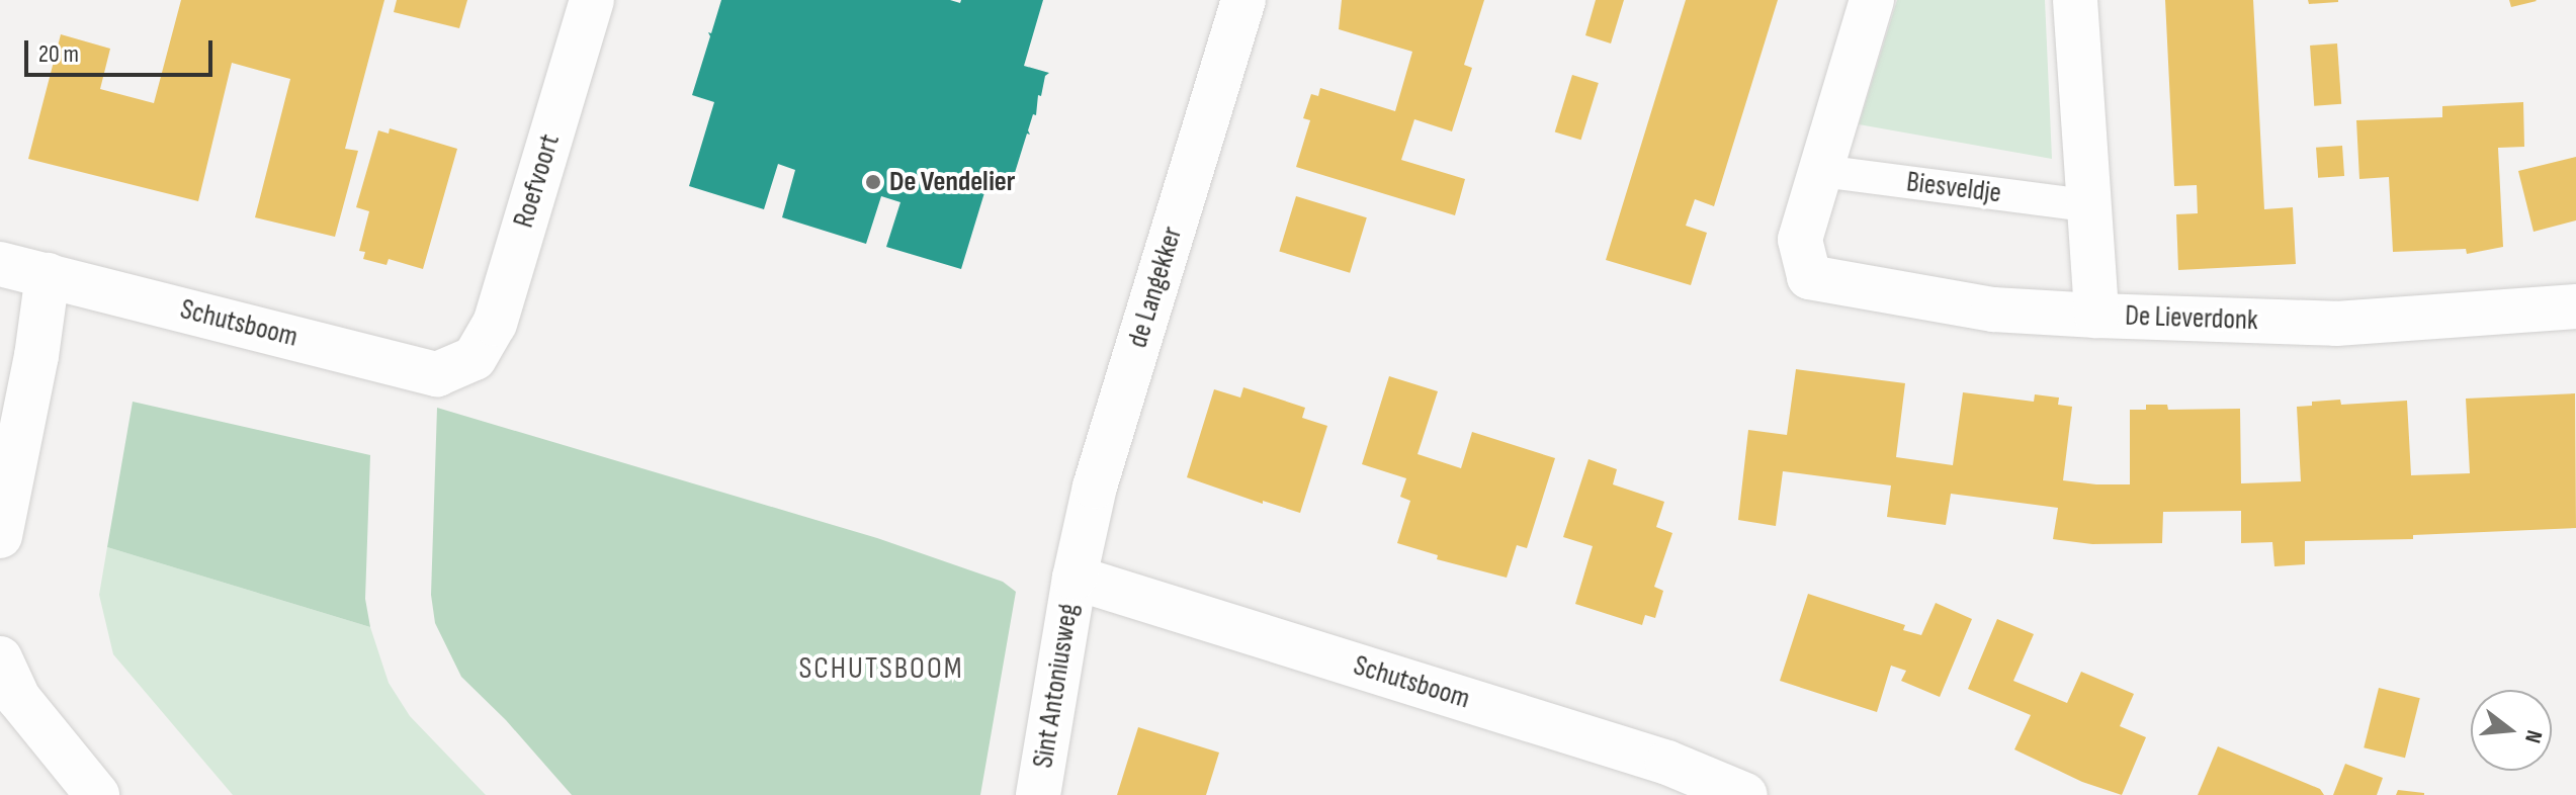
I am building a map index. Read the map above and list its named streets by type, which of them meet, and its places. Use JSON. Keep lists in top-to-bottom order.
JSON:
{
  "streets": {
    "street": [
      "Roefvoort",
      "de Langekker",
      "De Lieverdonk",
      "Schutsboom",
      "Sint Antoniusweg"
    ],
    "lane": ["Biesveldje"]
  },
  "crossings": [
    ["Roefvoort", "Schutsboom"],
    ["Biesveldje", "De Lieverdonk"],
    ["de Langekker", "Schutsboom"],
    ["de Langekker", "Sint Antoniusweg"],
    ["Schutsboom", "Sint Antoniusweg"]
  ],
  "districts": ["SCHUTSBOOM"],
  "places": ["De Vendelier"],
  "scale_bar": "20 m",
  "north": "right"
}
